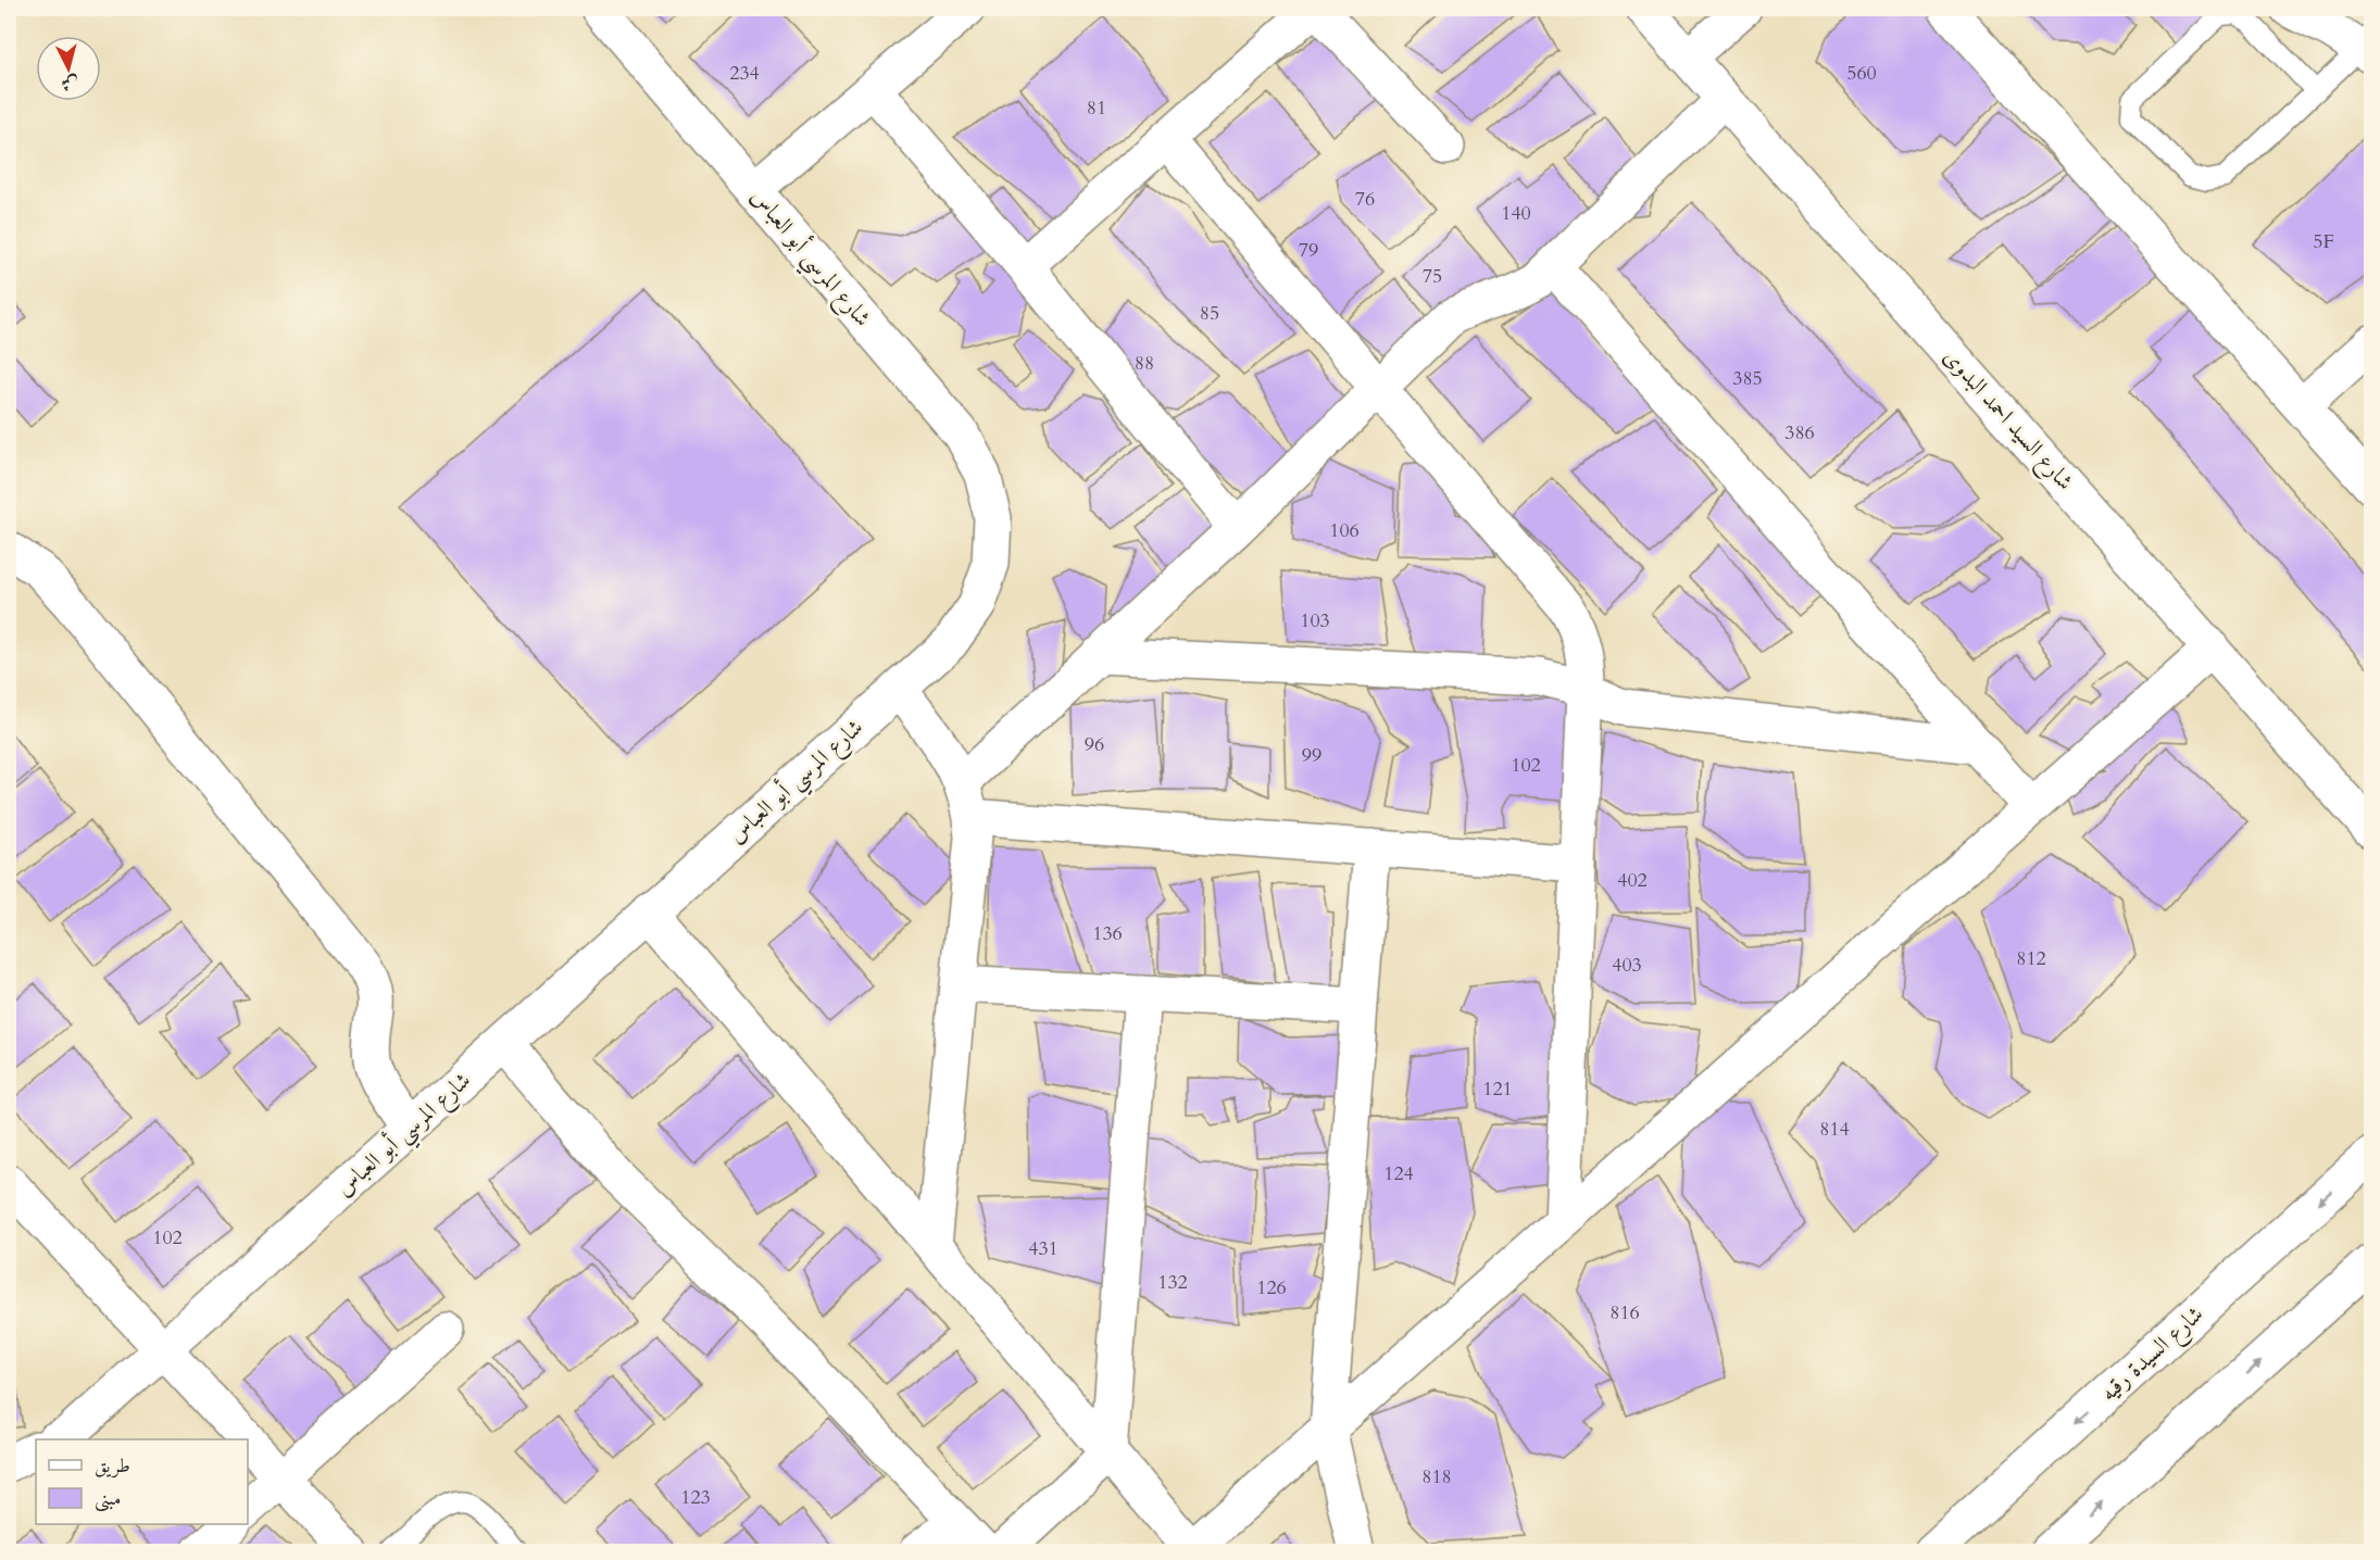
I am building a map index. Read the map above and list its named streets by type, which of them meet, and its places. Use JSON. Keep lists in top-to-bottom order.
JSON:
{
  "streets": {
    "street": ["شارع المرسي أبو العباس", "شارع السيد احمد البدوى", "شارع السيدة رقيه"]
  },
  "house_numbers": [
    "234",
    "560",
    "81",
    "76",
    "140",
    "5F",
    "79",
    "75",
    "85",
    "88",
    "385",
    "386",
    "106",
    "103",
    "96",
    "99",
    "102",
    "402",
    "136",
    "812",
    "403",
    "121",
    "814",
    "124",
    "102",
    "431",
    "132",
    "126",
    "816",
    "818",
    "123"
  ],
  "legend": ["طريق", "مبنى"],
  "north": "bottom"
}
